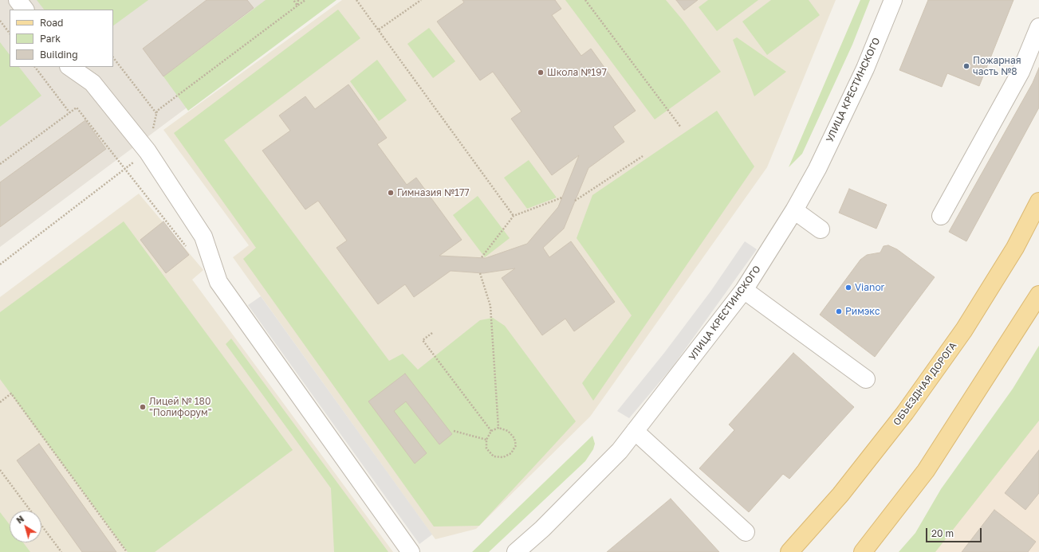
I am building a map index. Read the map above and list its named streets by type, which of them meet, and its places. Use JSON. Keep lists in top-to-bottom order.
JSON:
{
  "streets": {
    "main road": ["ОБЪЕЗДНАЯ ДОРОГА"],
    "street": ["УЛИЦА КРЕСТИНСКОГО"]
  },
  "places": [
    "Пожарная часть №8",
    "Школа №197",
    "Гимназия №177",
    "Vianor",
    "Римэкс",
    "Лицей № 180 \"Полифорум\""
  ],
  "legend": ["Road", "Park", "Building"],
  "scale_bar": "20 m",
  "north": "top left"
}
